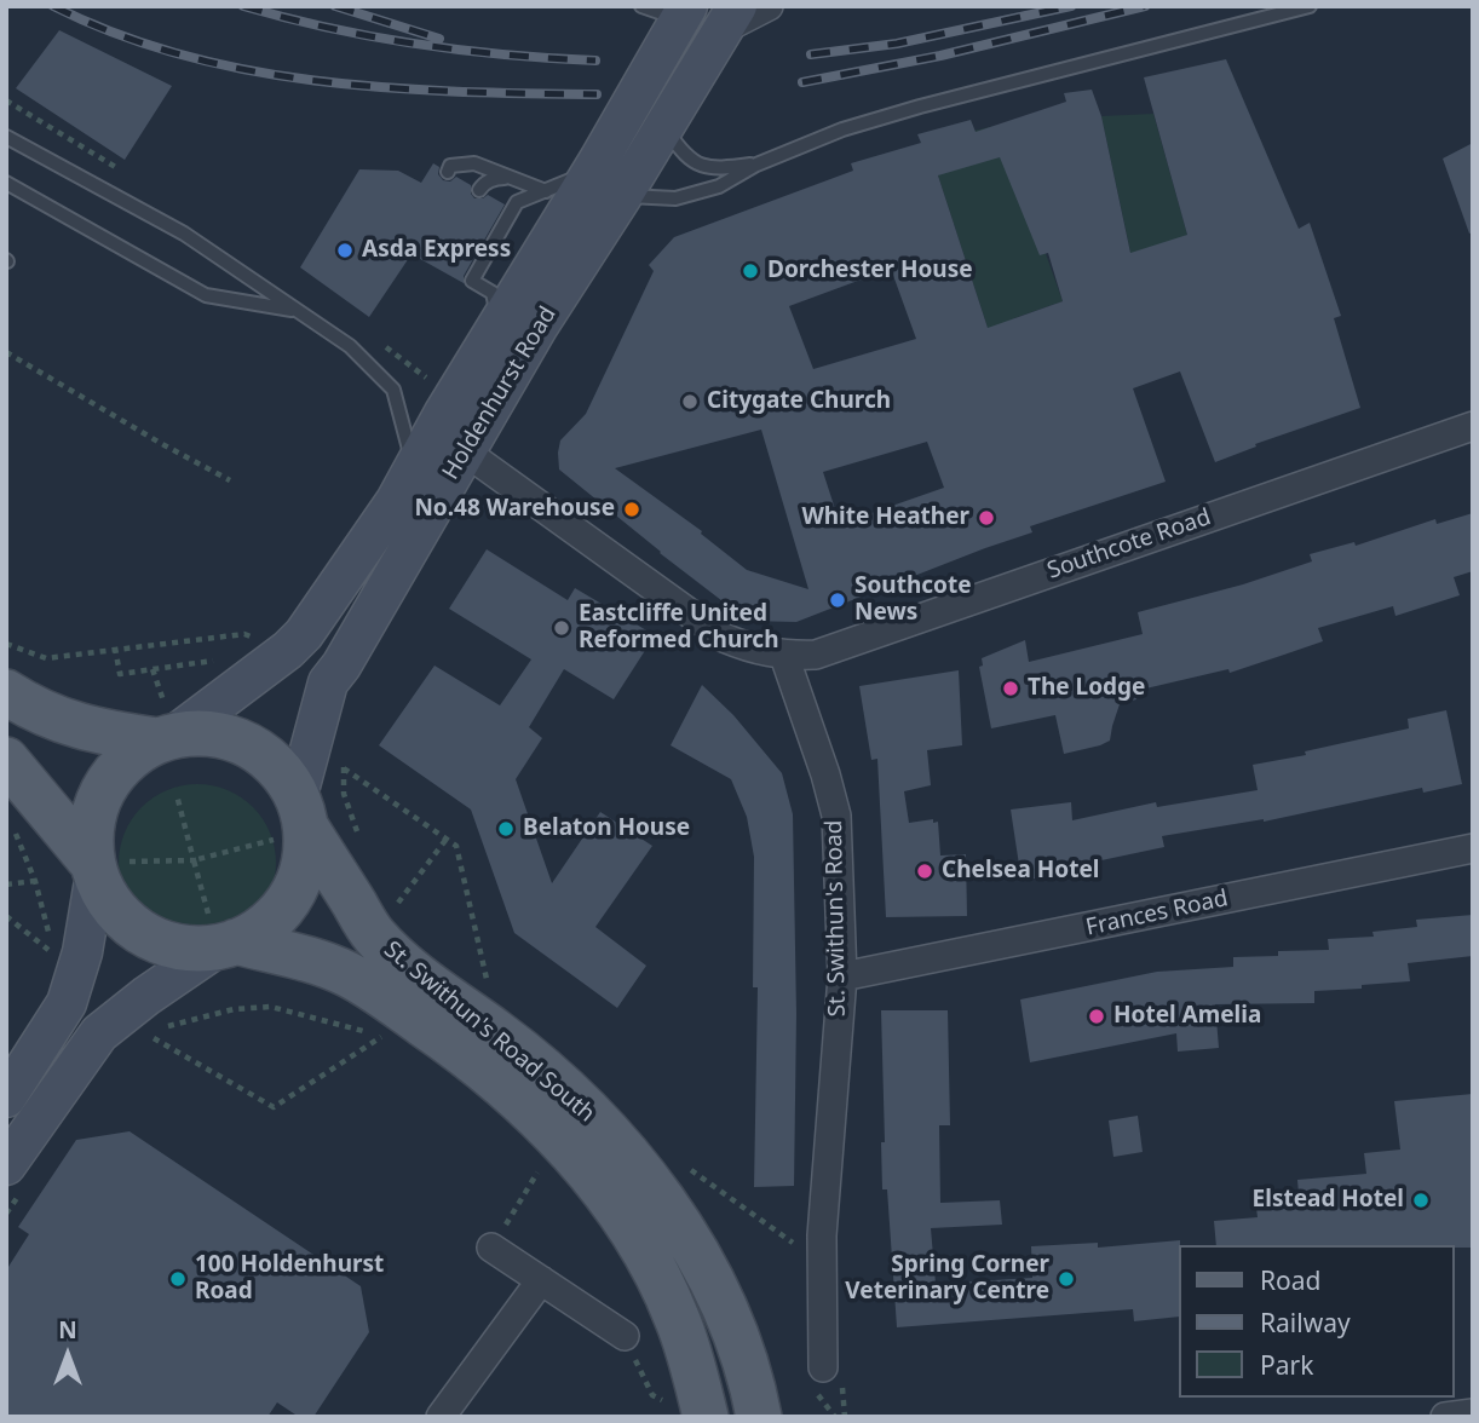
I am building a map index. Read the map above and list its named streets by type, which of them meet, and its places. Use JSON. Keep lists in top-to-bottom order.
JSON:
{
  "streets": {
    "main road": ["St. Swithun's Road South"],
    "street": [
      "Holdenhurst Road",
      "Southcote Road",
      "Frances Road",
      "St. Swithun's Road"
    ]
  },
  "crossings": [
    ["Holdenhurst Road", "St. Swithun's Road South"],
    ["Southcote Road", "St. Swithun's Road"],
    ["Frances Road", "St. Swithun's Road"]
  ],
  "places": [
    "Asda Express",
    "Dorchester House",
    "Citygate Church",
    "No.48 Warehouse",
    "White Heather",
    "Southcote News",
    "Eastcliffe United Reformed Church",
    "The Lodge",
    "Belaton House",
    "Chelsea Hotel",
    "Hotel Amelia",
    "Elstead Hotel",
    "100 Holdenhurst Road",
    "Spring Corner Veterinary Centre"
  ],
  "legend": ["Road", "Railway", "Park"],
  "north": "top"
}
